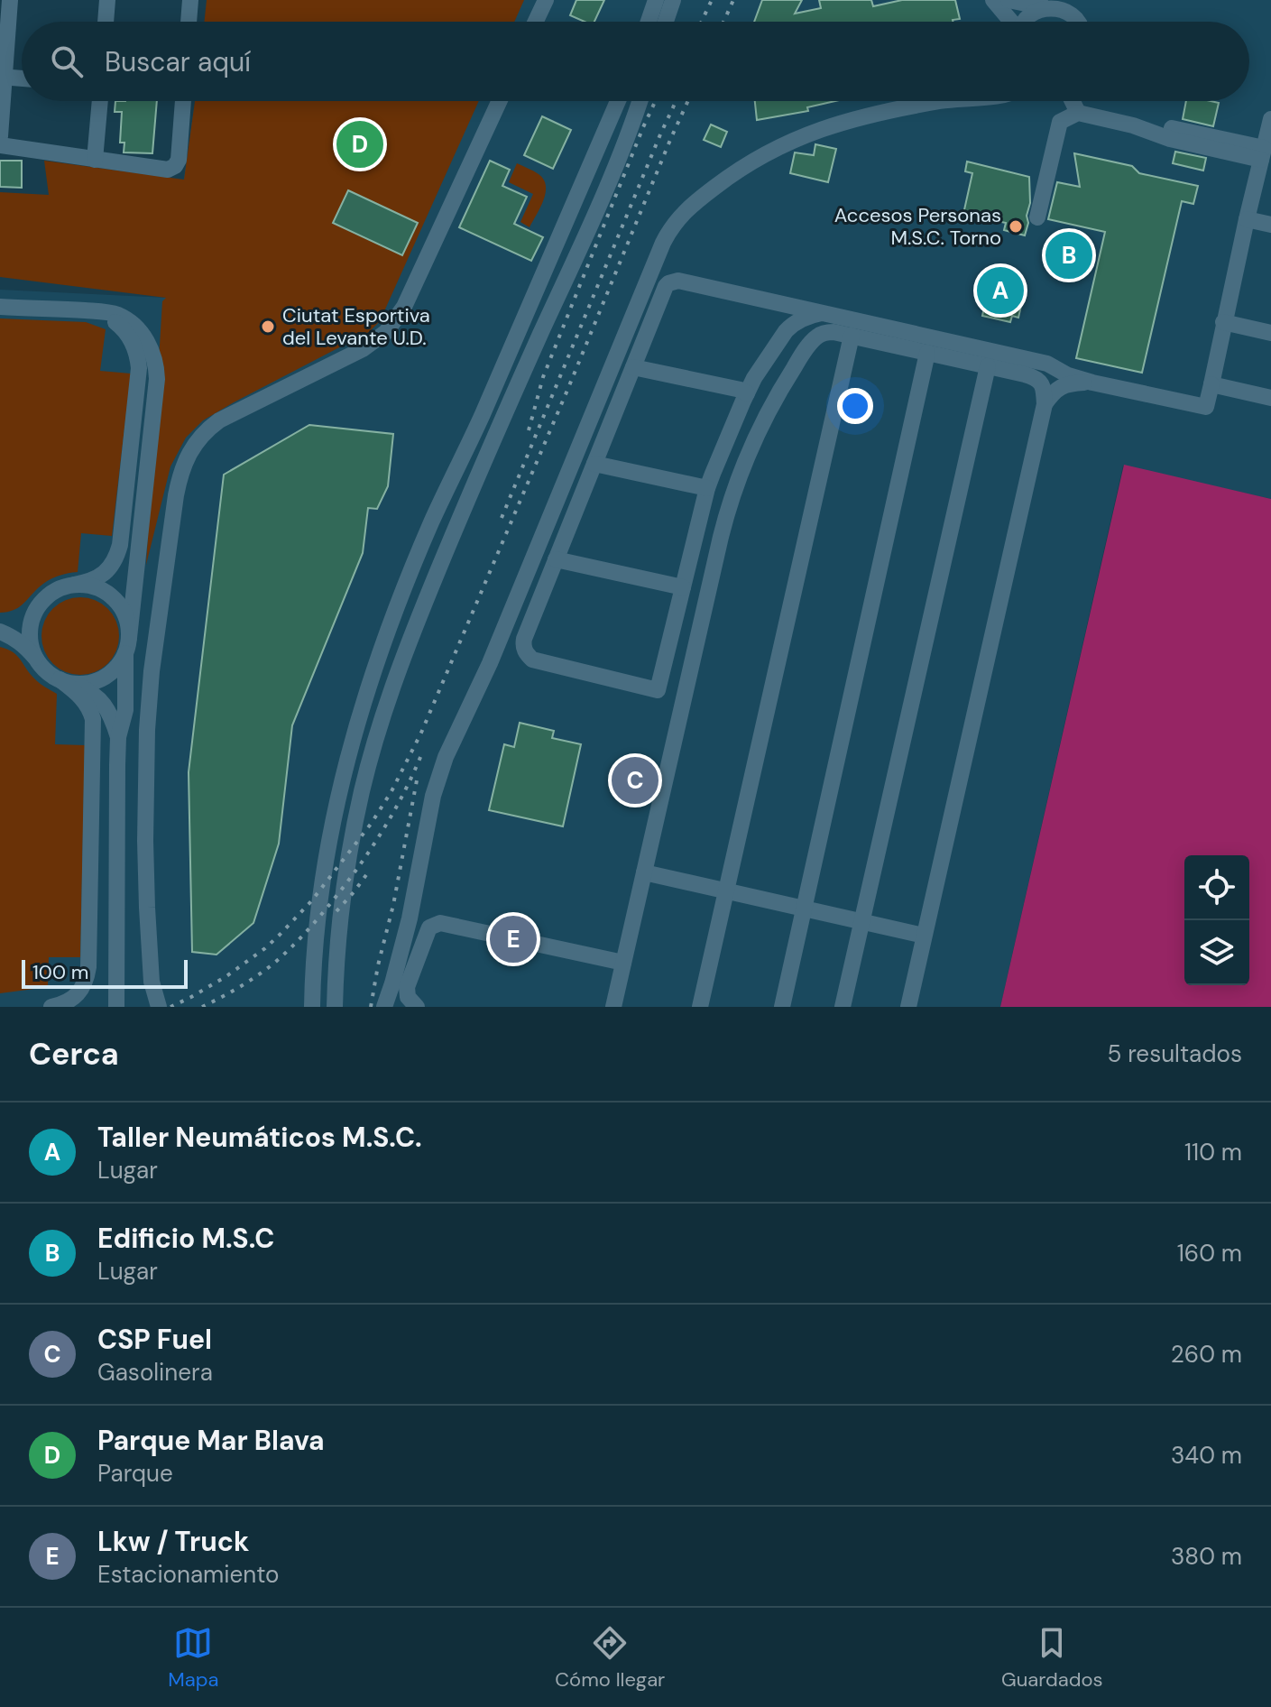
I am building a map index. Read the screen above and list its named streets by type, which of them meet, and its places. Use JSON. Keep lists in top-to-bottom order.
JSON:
{
  "places": ["Accesos Personas M.S.C. Torno", "Ciutat Esportiva del Levante U.D."],
  "scale_bar": "100 m",
  "page": {
    "search": "Buscar aquí",
    "pins": [
      "D",
      "B",
      "A",
      "C",
      "E"
    ],
    "scale": "100 m",
    "heading": ["Cerca", "5 resultados"],
    "list": [
      {
        "mark": "A",
        "name": "Taller Neumáticos M.S.C.",
        "note": "Lugar",
        "value": "110 m"
      },
      {
        "mark": "B",
        "name": "Edificio M.S.C",
        "note": "Lugar",
        "value": "160 m"
      },
      {
        "mark": "C",
        "name": "CSP Fuel",
        "note": "Gasolinera",
        "value": "260 m"
      },
      {
        "mark": "D",
        "name": "Parque Mar Blava",
        "note": "Parque",
        "value": "340 m"
      },
      {
        "mark": "E",
        "name": "Lkw / Truck",
        "note": "Estacionamiento",
        "value": "380 m"
      }
    ],
    "nav": ["Mapa", "Cómo llegar", "Guardados"]
  }
}
